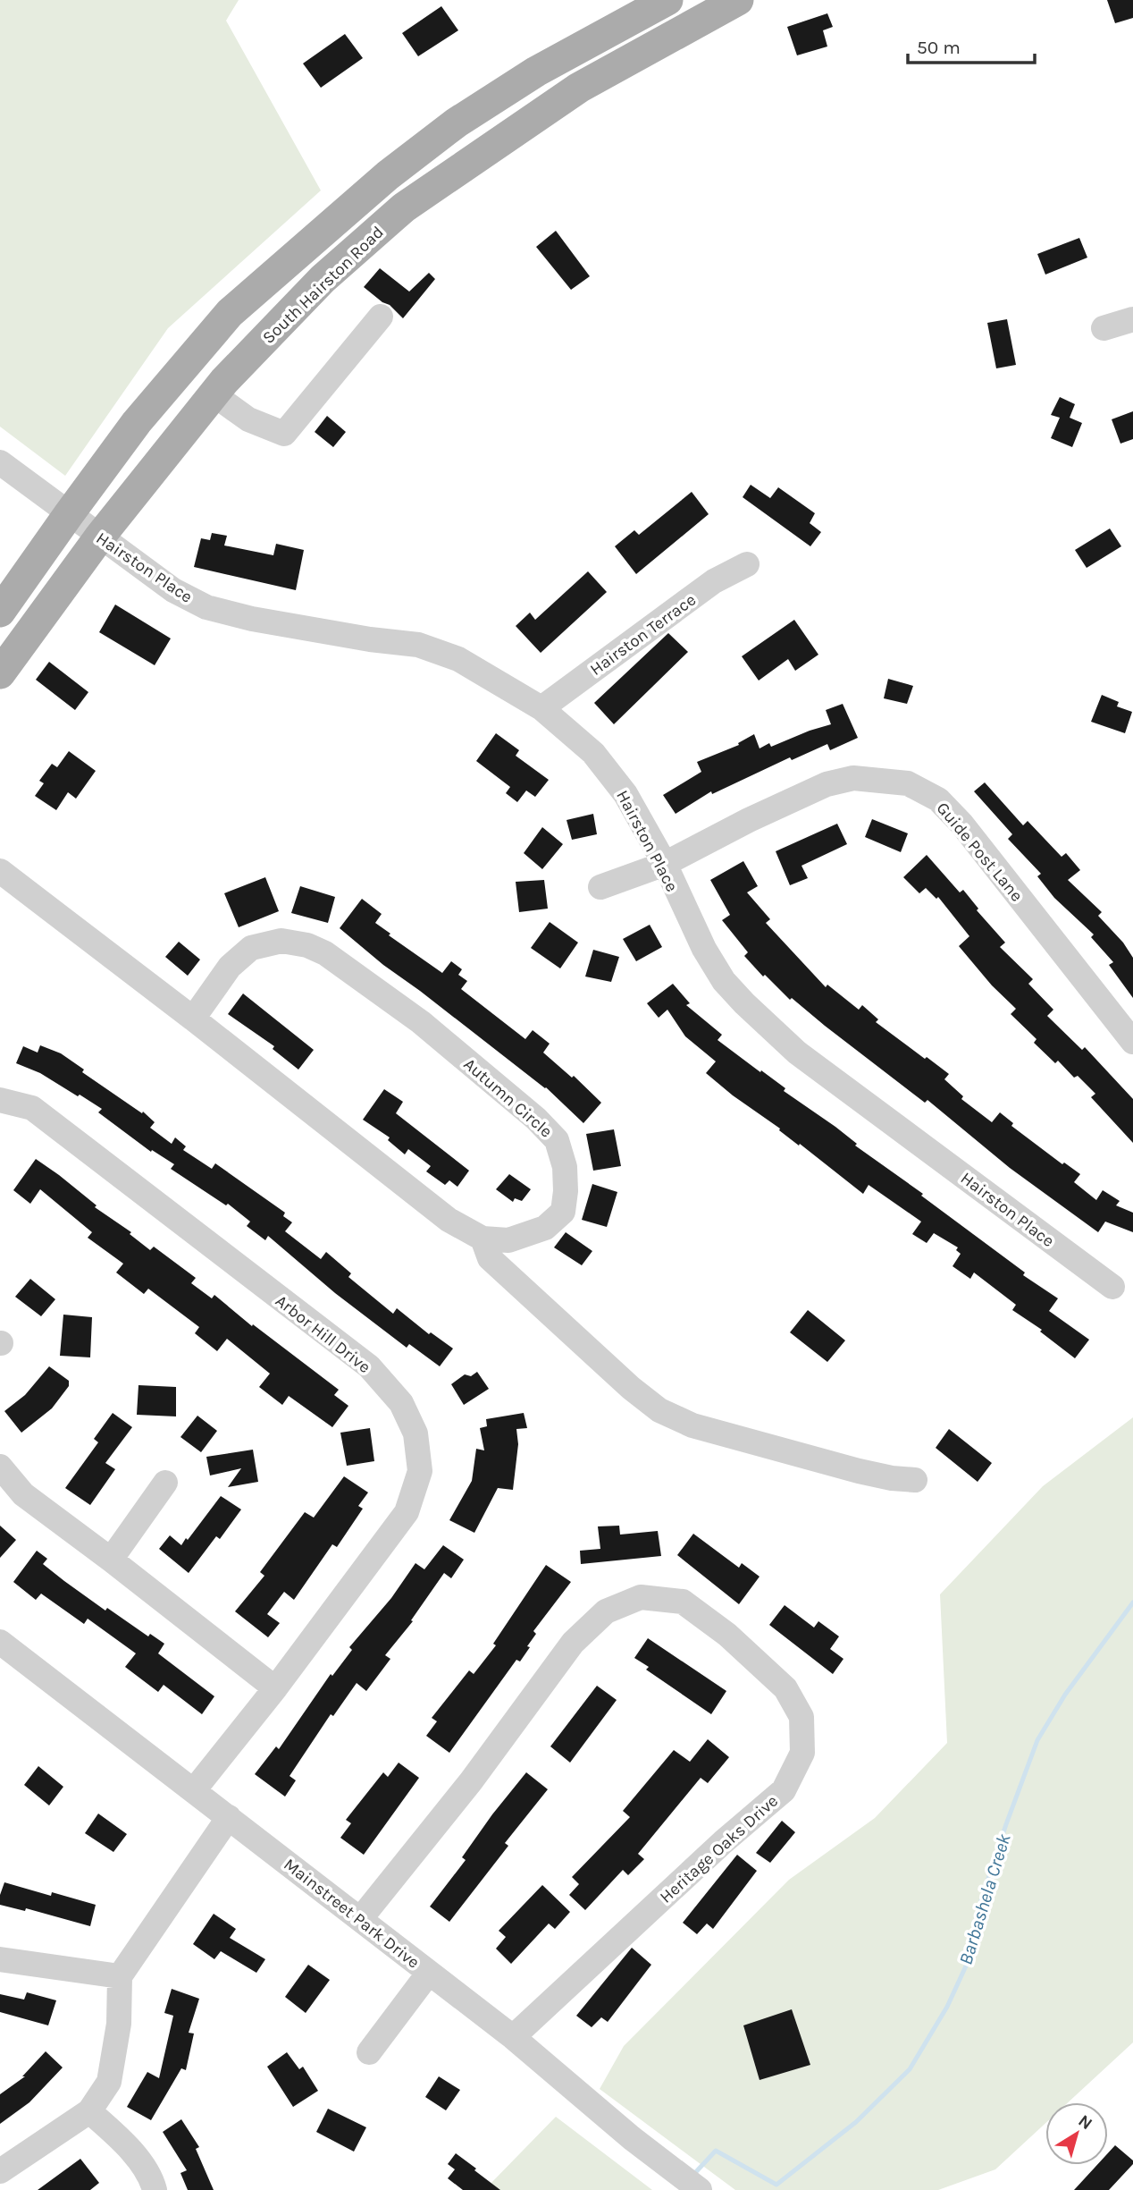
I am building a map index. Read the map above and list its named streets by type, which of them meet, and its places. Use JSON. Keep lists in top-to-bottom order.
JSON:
{
  "streets": {
    "main road": ["South Hairston Road"],
    "street": [
      "Hairston Place",
      "Hairston Terrace",
      "Guide Post Lane",
      "Autumn Circle",
      "Arbor Hill Drive",
      "Heritage Oaks Drive",
      "Mainstreet Park Drive"
    ]
  },
  "crossings": [
    ["South Hairston Road", "Hairston Place"],
    ["Hairston Place", "Hairston Terrace"],
    ["Hairston Place", "Guide Post Lane"],
    ["Arbor Hill Drive", "Mainstreet Park Drive"],
    ["Heritage Oaks Drive", "Mainstreet Park Drive"]
  ],
  "water": ["Barbashela Creek"],
  "scale_bar": "50 m",
  "north": "top right"
}
